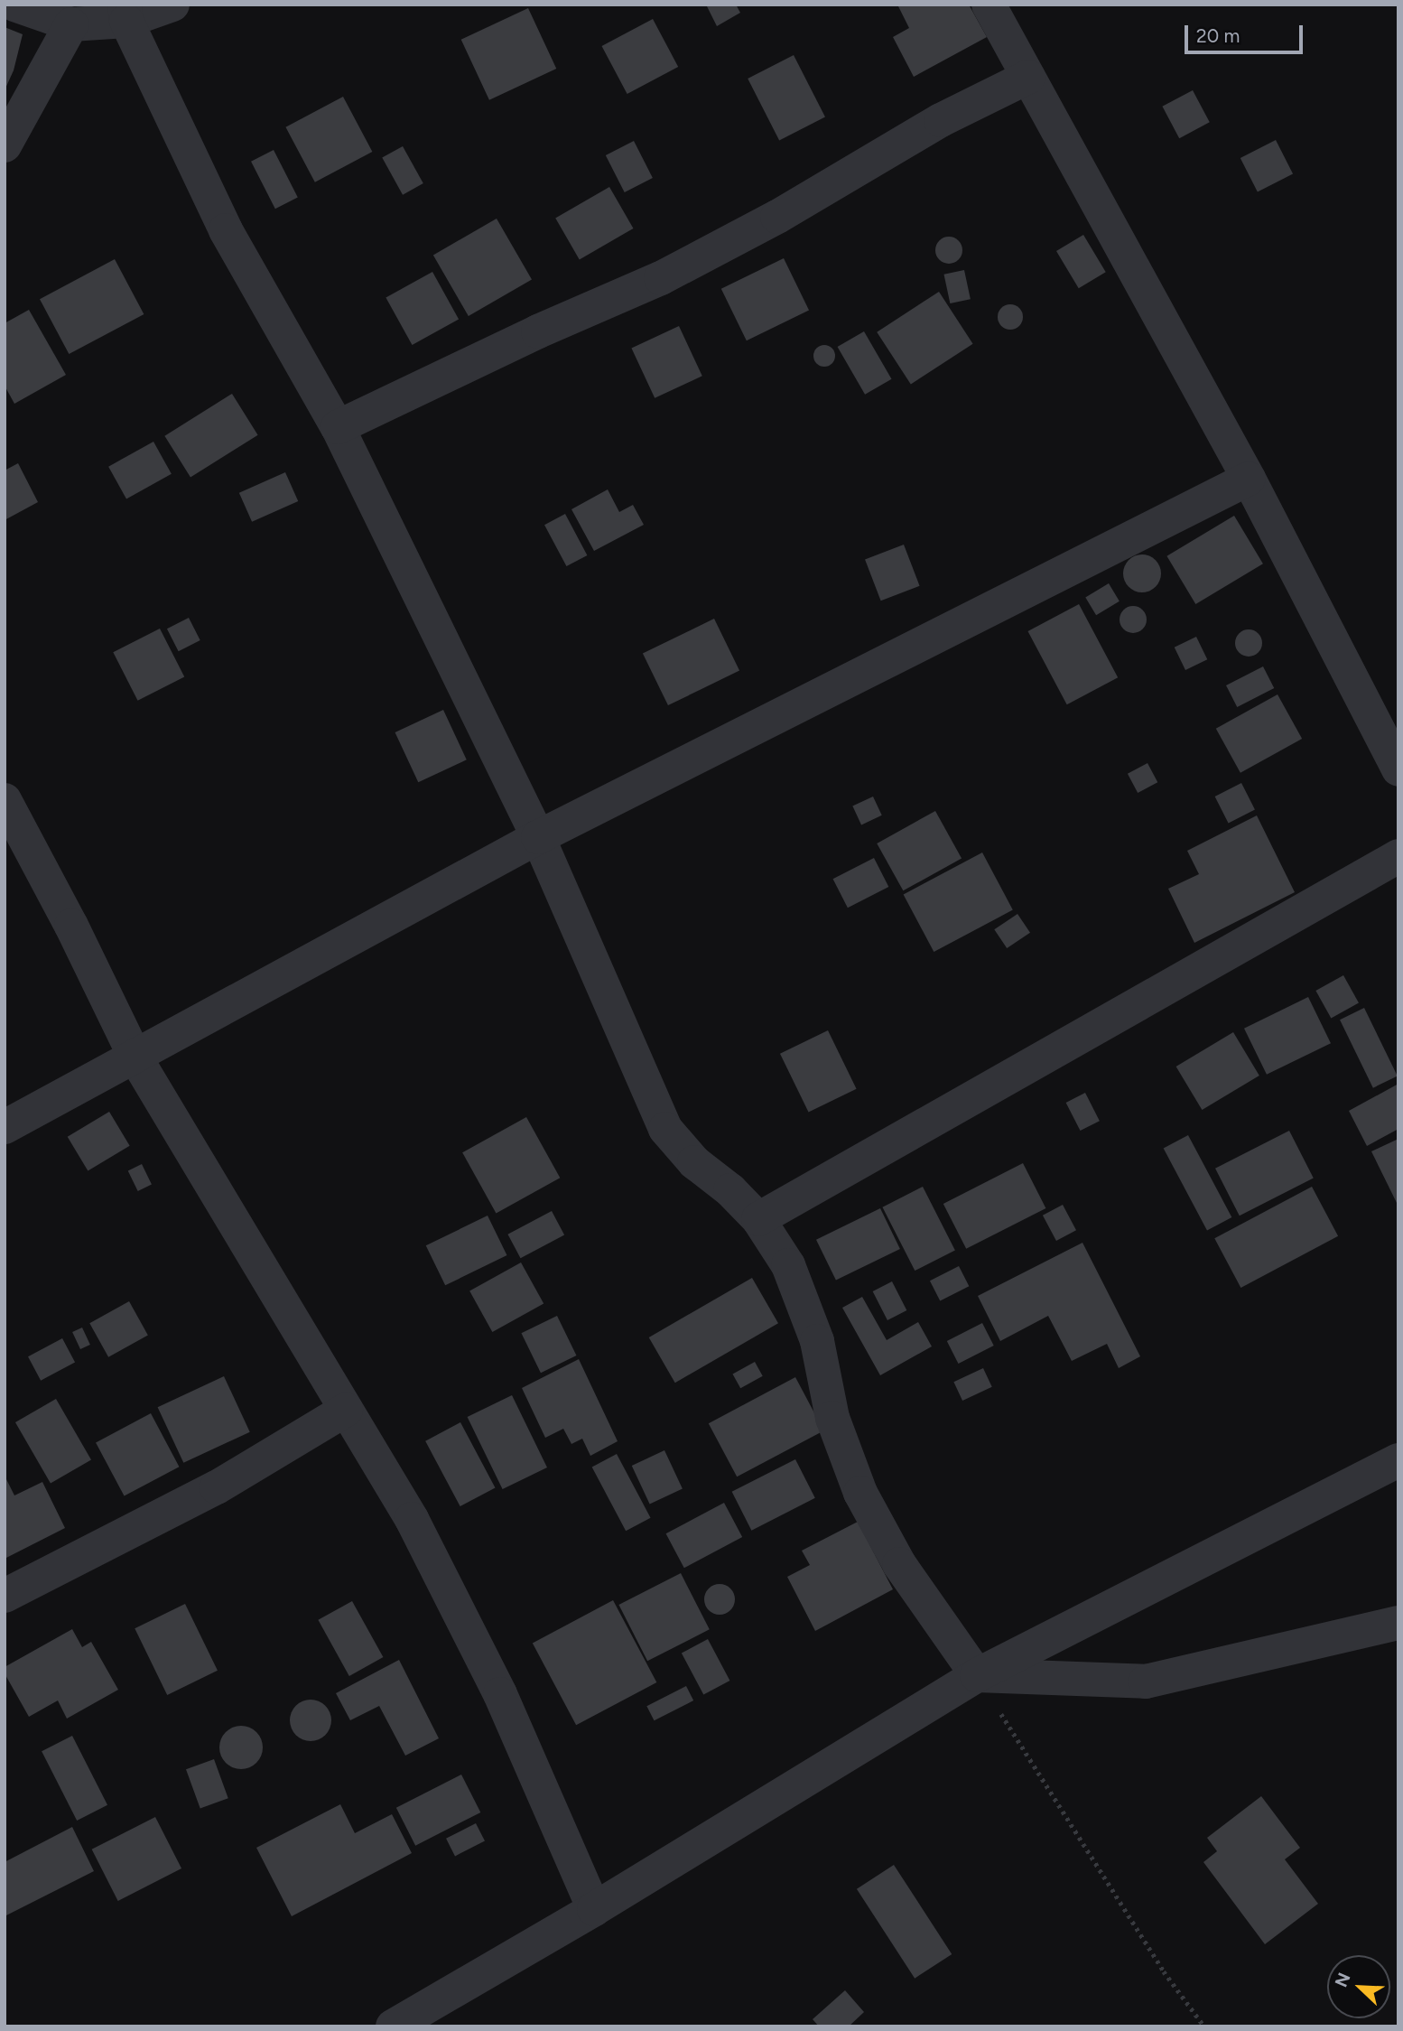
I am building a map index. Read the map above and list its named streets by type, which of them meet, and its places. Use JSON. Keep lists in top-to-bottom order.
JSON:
{
  "scale_bar": "20 m",
  "north": "top left"
}
